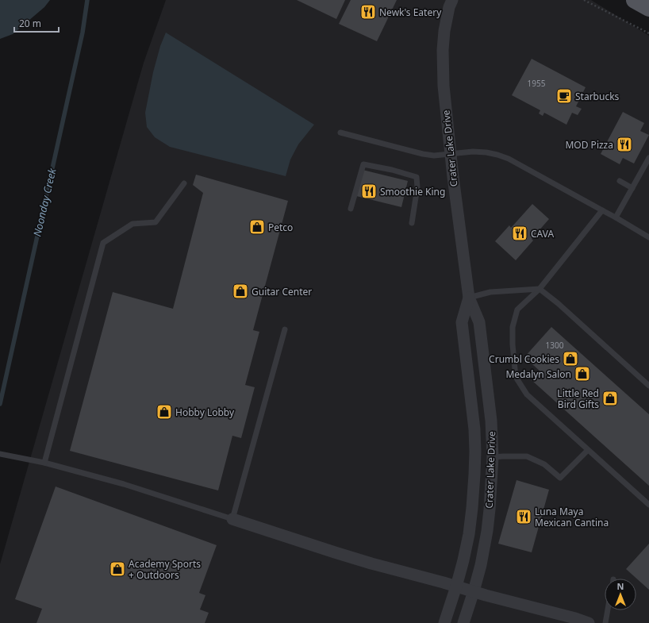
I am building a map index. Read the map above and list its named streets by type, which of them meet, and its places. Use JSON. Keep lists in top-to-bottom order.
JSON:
{
  "streets": {
    "street": ["Crater Lake Drive"]
  },
  "water": ["Noonday Creek"],
  "places": {
    "restaurant": [
      "Newk's Eatery",
      "MOD Pizza",
      "Smoothie King",
      "CAVA",
      "Luna Maya Mexican Cantina"
    ],
    "cafe": ["Starbucks"],
    "shop": [
      "Petco",
      "Guitar Center",
      "Crumbl Cookies",
      "Medalyn Salon",
      "Little Red Bird Gifts",
      "Hobby Lobby",
      "Academy Sports + Outdoors"
    ]
  },
  "house_numbers": ["1955", "1300"],
  "scale_bar": "20 m",
  "north": "top"
}
